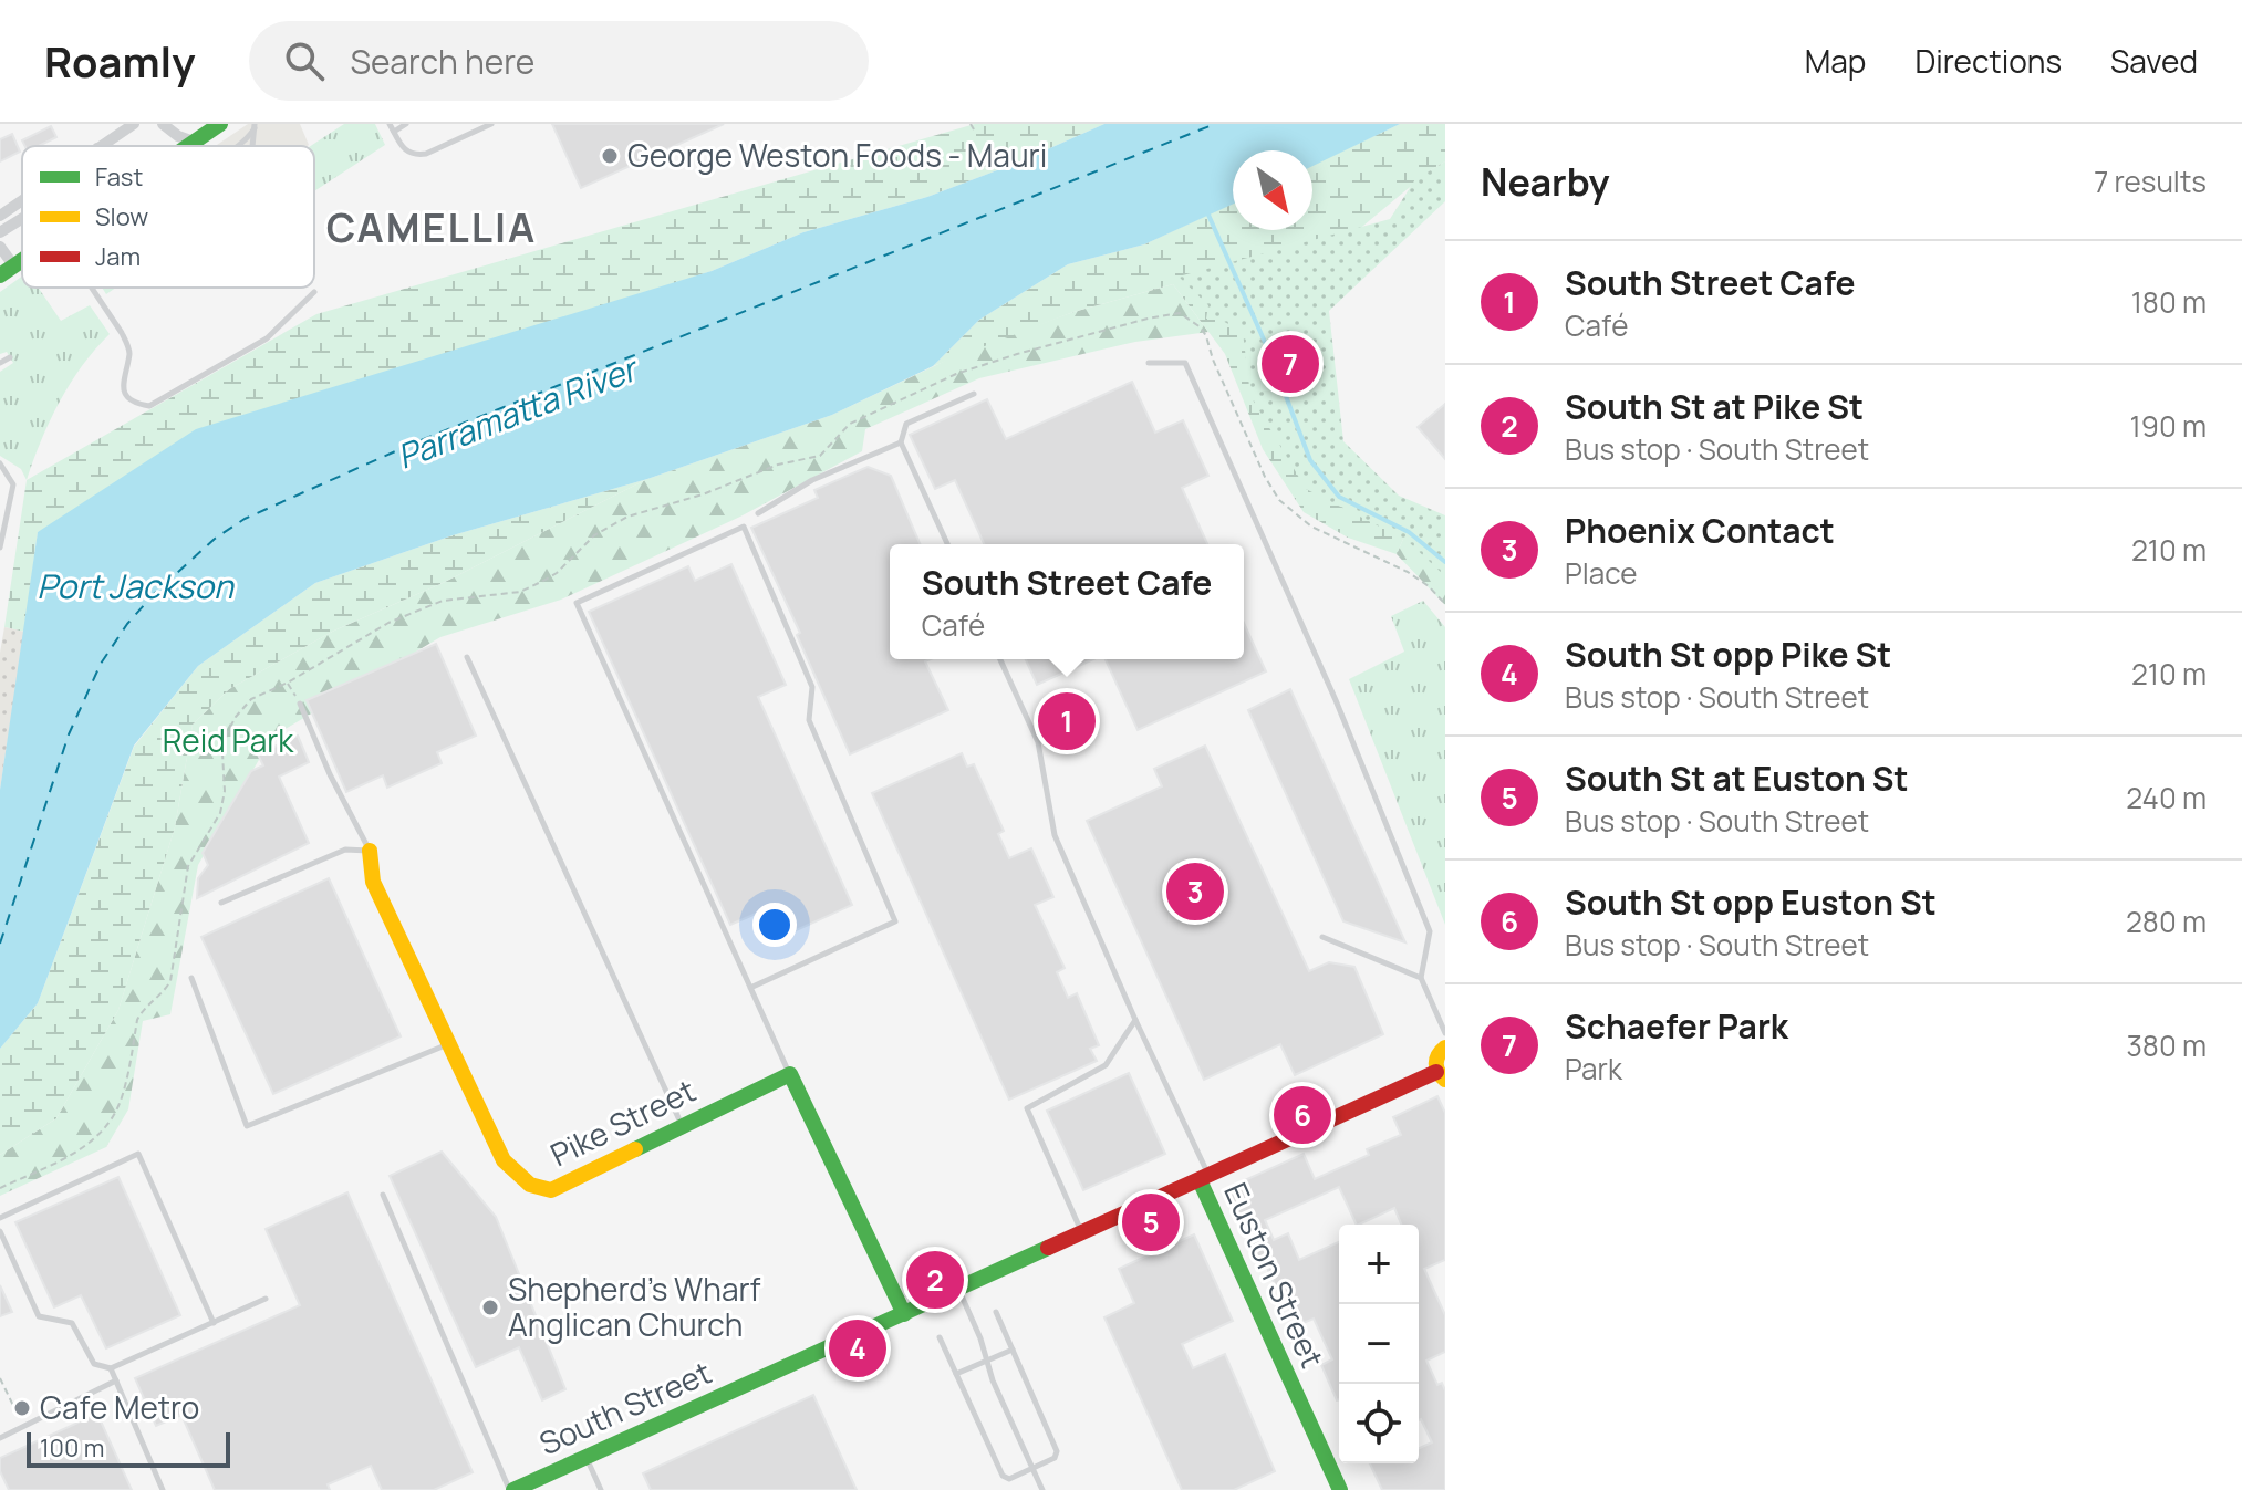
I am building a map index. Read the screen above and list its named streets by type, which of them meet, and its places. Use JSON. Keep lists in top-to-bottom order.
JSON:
{
  "streets": {
    "street": ["Pike Street", "Euston Street", "South Street"]
  },
  "crossings": [
    ["Euston Street", "South Street"]
  ],
  "districts": ["CAMELLIA"],
  "water": ["Parramatta River", "Port Jackson"],
  "parks": ["Reid Park"],
  "places": ["George Weston Foods - Mauri", "Shepherd's Wharf Anglican Church", "Cafe Metro"],
  "legend": ["Fast", "Slow", "Jam"],
  "scale_bar": "100 m",
  "north": "bottom right",
  "page": {
    "header": "Roamly",
    "search": "Search here",
    "nav": ["Map", "Directions", "Saved"],
    "heading": ["Nearby", "7 results"],
    "list": [
      {
        "mark": "1",
        "name": "South Street Cafe",
        "note": "Café",
        "value": "180 m"
      },
      {
        "mark": "2",
        "name": "South St at Pike St",
        "note": "Bus stop · South Street",
        "value": "190 m"
      },
      {
        "mark": "3",
        "name": "Phoenix Contact",
        "note": "Place",
        "value": "210 m"
      },
      {
        "mark": "4",
        "name": "South St opp Pike St",
        "note": "Bus stop · South Street",
        "value": "210 m"
      },
      {
        "mark": "5",
        "name": "South St at Euston St",
        "note": "Bus stop · South Street",
        "value": "240 m"
      },
      {
        "mark": "6",
        "name": "South St opp Euston St",
        "note": "Bus stop · South Street",
        "value": "280 m"
      },
      {
        "mark": "7",
        "name": "Schaefer Park",
        "note": "Park",
        "value": "380 m"
      }
    ],
    "pins": [
      "7",
      "1",
      "3",
      "6",
      "5",
      "2",
      "4"
    ],
    "popup": ["South Street Cafe", "Café"],
    "map_buttons": ["+", "−"],
    "scale": "100 m"
  }
}
